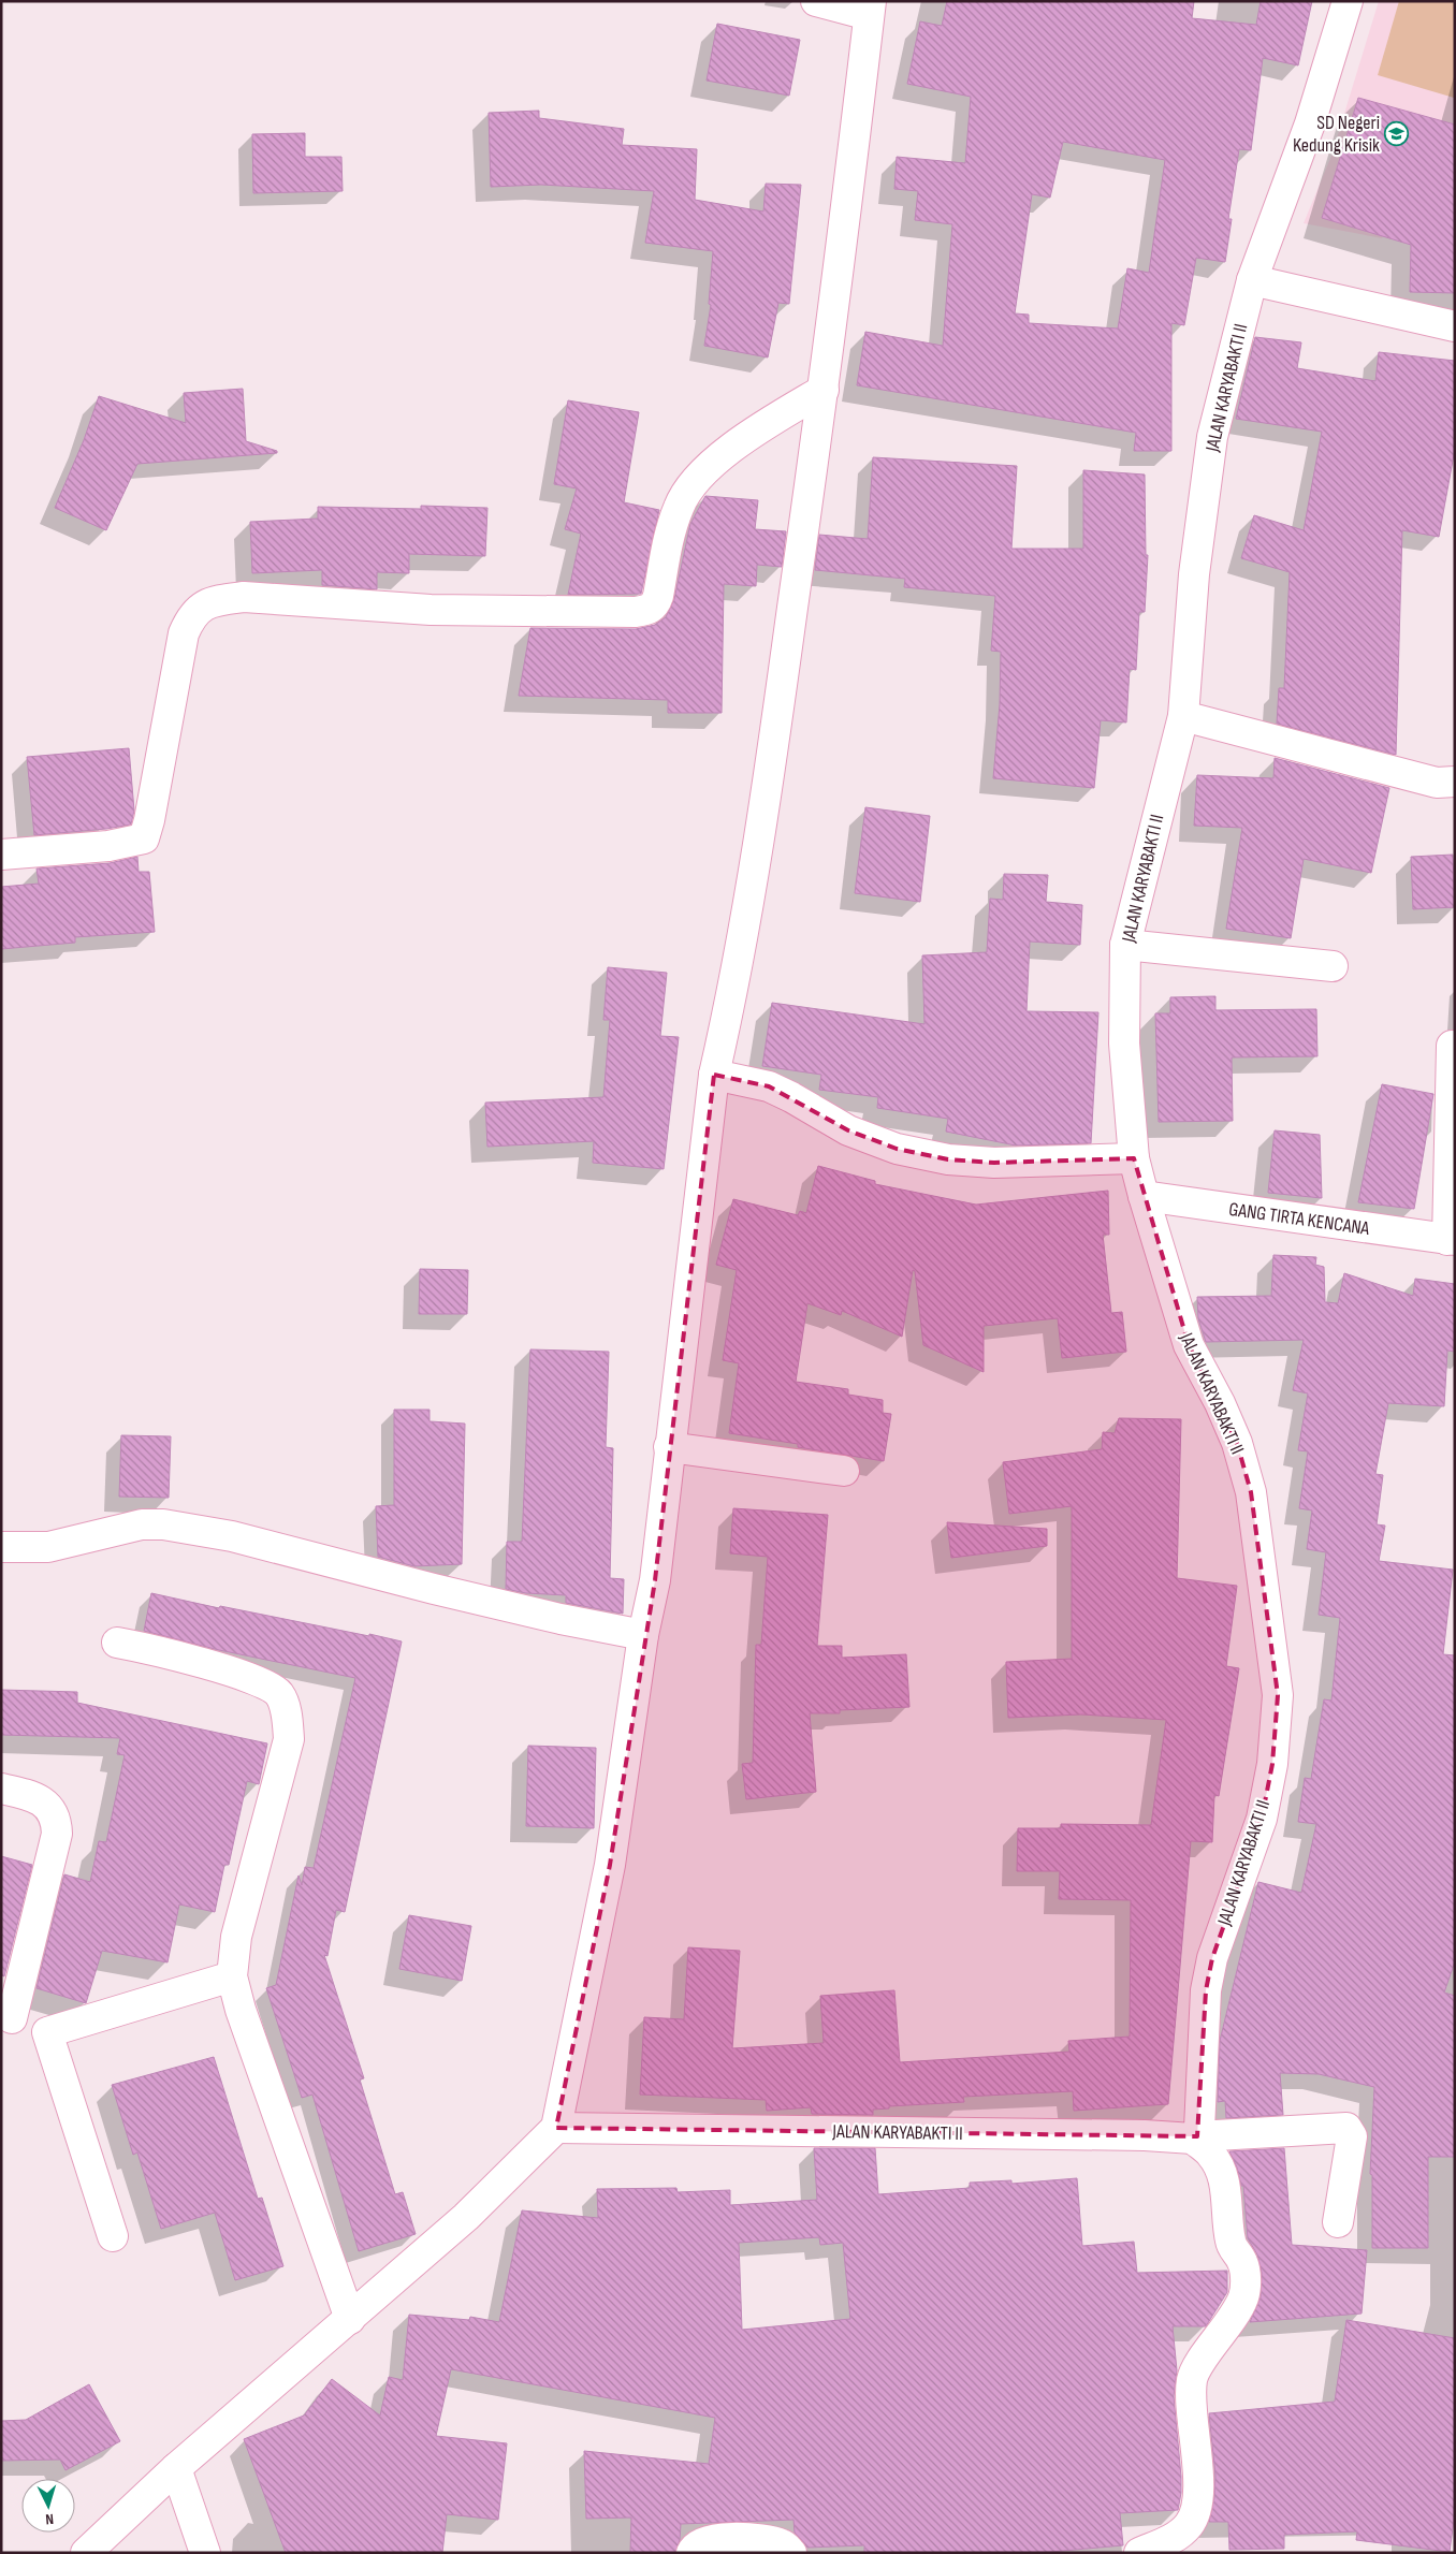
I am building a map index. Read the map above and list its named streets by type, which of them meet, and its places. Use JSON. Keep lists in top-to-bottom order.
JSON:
{
  "streets": {
    "street": ["JALAN KARYABAKTI II", "GANG TIRTA KENCANA"]
  },
  "crossings": [
    ["JALAN KARYABAKTI II", "GANG TIRTA KENCANA"]
  ],
  "places": {
    "school or university": ["SD Negeri Kedung Krisik"]
  },
  "north": "bottom"
}
